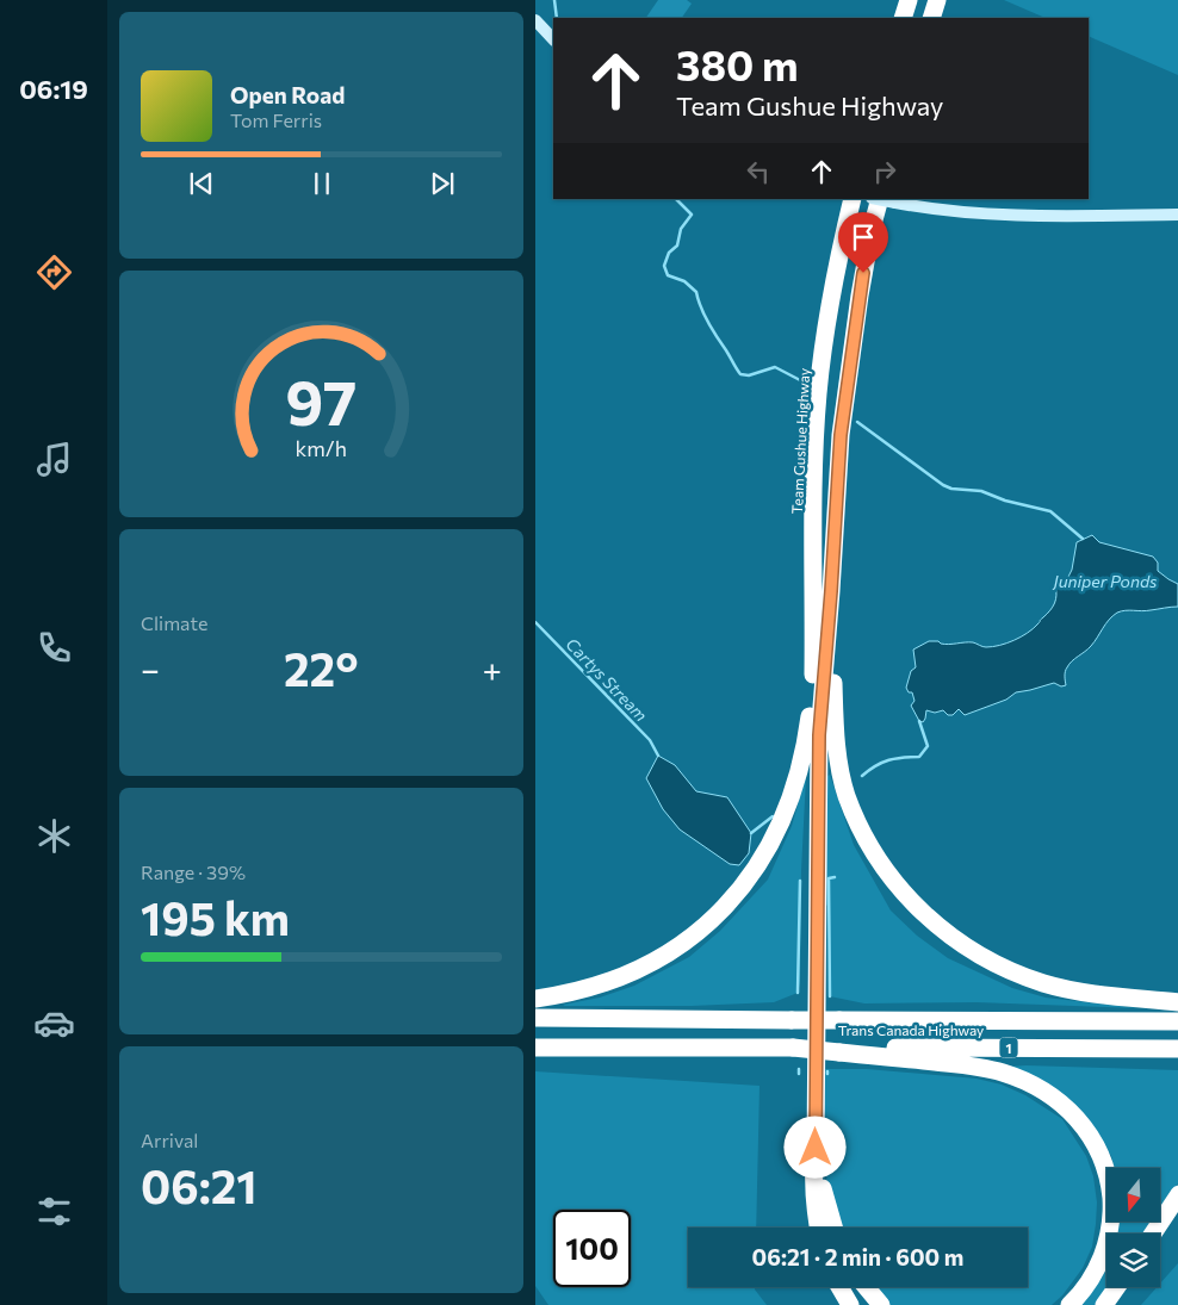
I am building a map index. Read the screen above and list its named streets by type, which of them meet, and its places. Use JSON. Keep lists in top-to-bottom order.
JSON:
{
  "streets": {
    "highway": ["Team Gushue Highway", "Trans Canada Highway", "1"]
  },
  "water": ["Juniper Ponds", "Cartys Stream"],
  "north": "bottom",
  "page": {
    "tabs": "06:19",
    "turn": ["380 m", "Team Gushue Highway"],
    "song": ["Open Road", "Tom Ferris"],
    "tile": [
      "Climate",
      ["Range · 39%", "195 km"],
      ["Arrival", "06:21"]
    ],
    "heat": ["−", "22°", "+"],
    "limit": "100",
    "trip": "06:21 · 2 min · 600 m",
    "gauge": ["97", "km/h"]
  }
}
